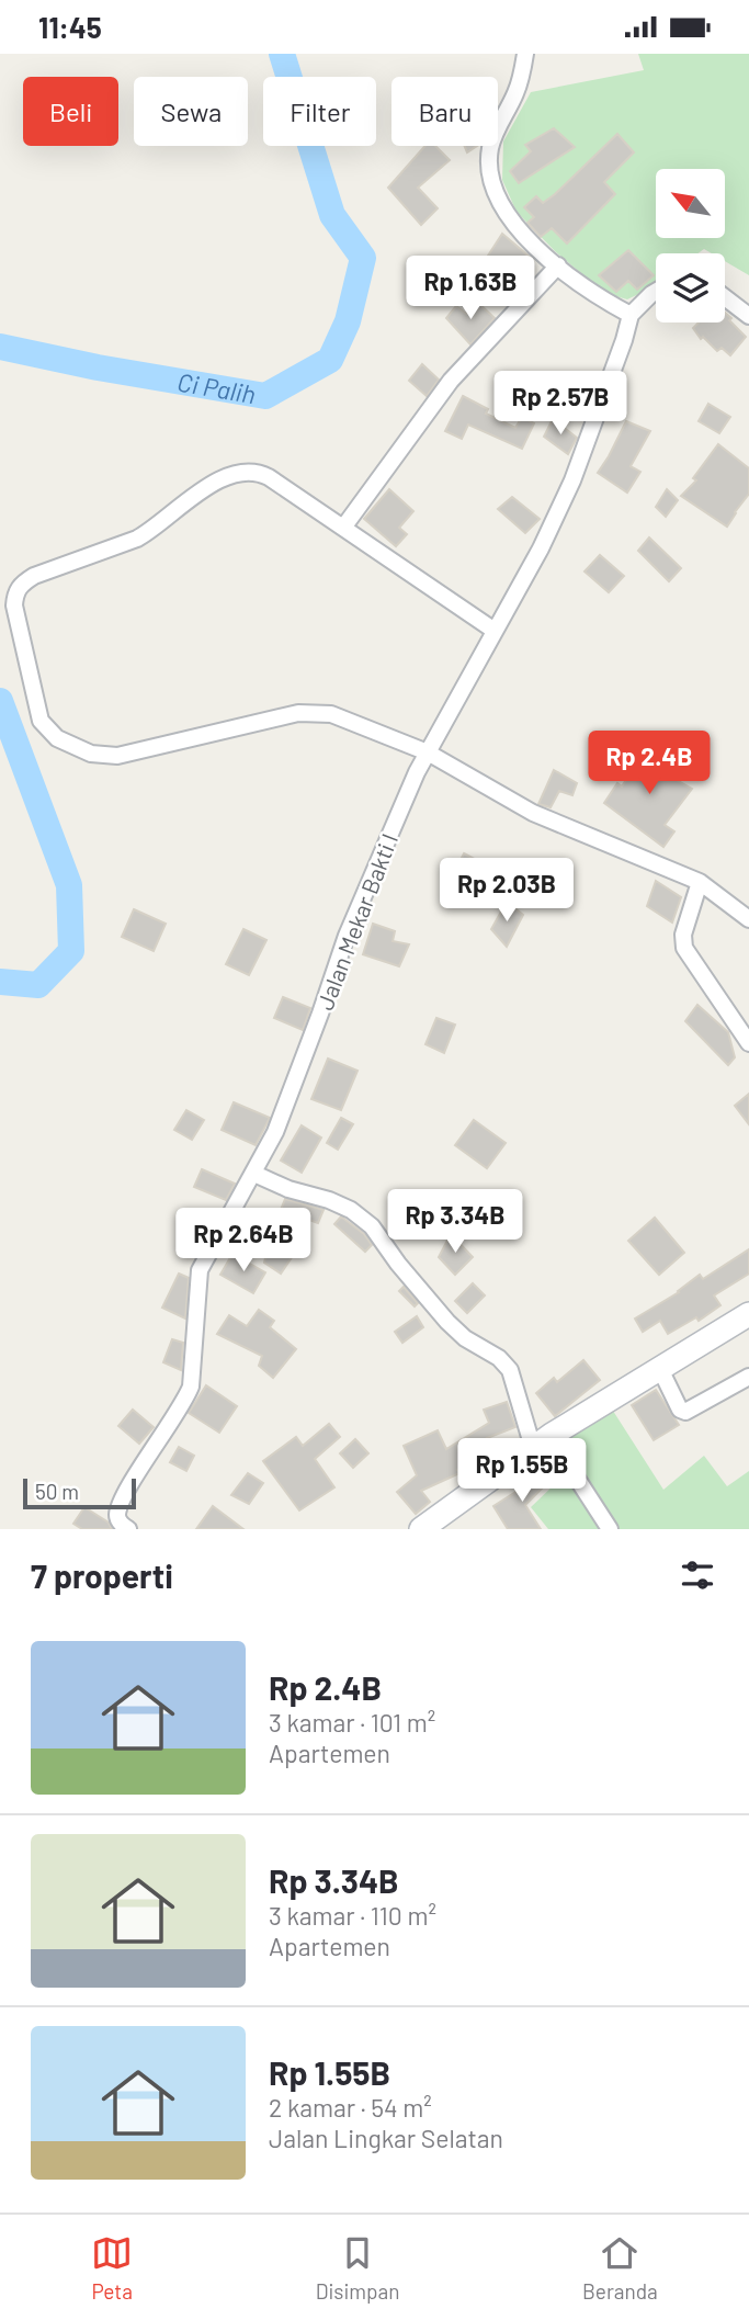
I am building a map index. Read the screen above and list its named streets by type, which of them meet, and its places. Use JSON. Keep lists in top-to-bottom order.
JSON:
{
  "streets": {
    "street": ["Jalan Mekar Bakti I"]
  },
  "water": ["Ci Palih"],
  "scale_bar": "50 m",
  "north": "top left",
  "page": {
    "status": "11:45",
    "chip": [
      "Beli",
      "Sewa",
      "Filter",
      "Baru"
    ],
    "price": [
      "Rp 1.63B",
      "Rp 2.57B",
      "Rp 2.4B",
      "Rp 2.03B",
      "Rp 3.34B",
      "Rp 2.64B",
      "Rp 1.55B"
    ],
    "scale": "50 m",
    "heading": "7 properti",
    "list": [
      {
        "name": "Rp 2.4B",
        "note": "3 kamar · 101 m² · Apartemen"
      },
      {
        "name": "Rp 3.34B",
        "note": "3 kamar · 110 m² · Apartemen"
      },
      {
        "name": "Rp 1.55B",
        "note": "2 kamar · 54 m² · Jalan Lingkar Selatan"
      }
    ],
    "tabs": ["Peta", "Disimpan", "Beranda"]
  }
}
